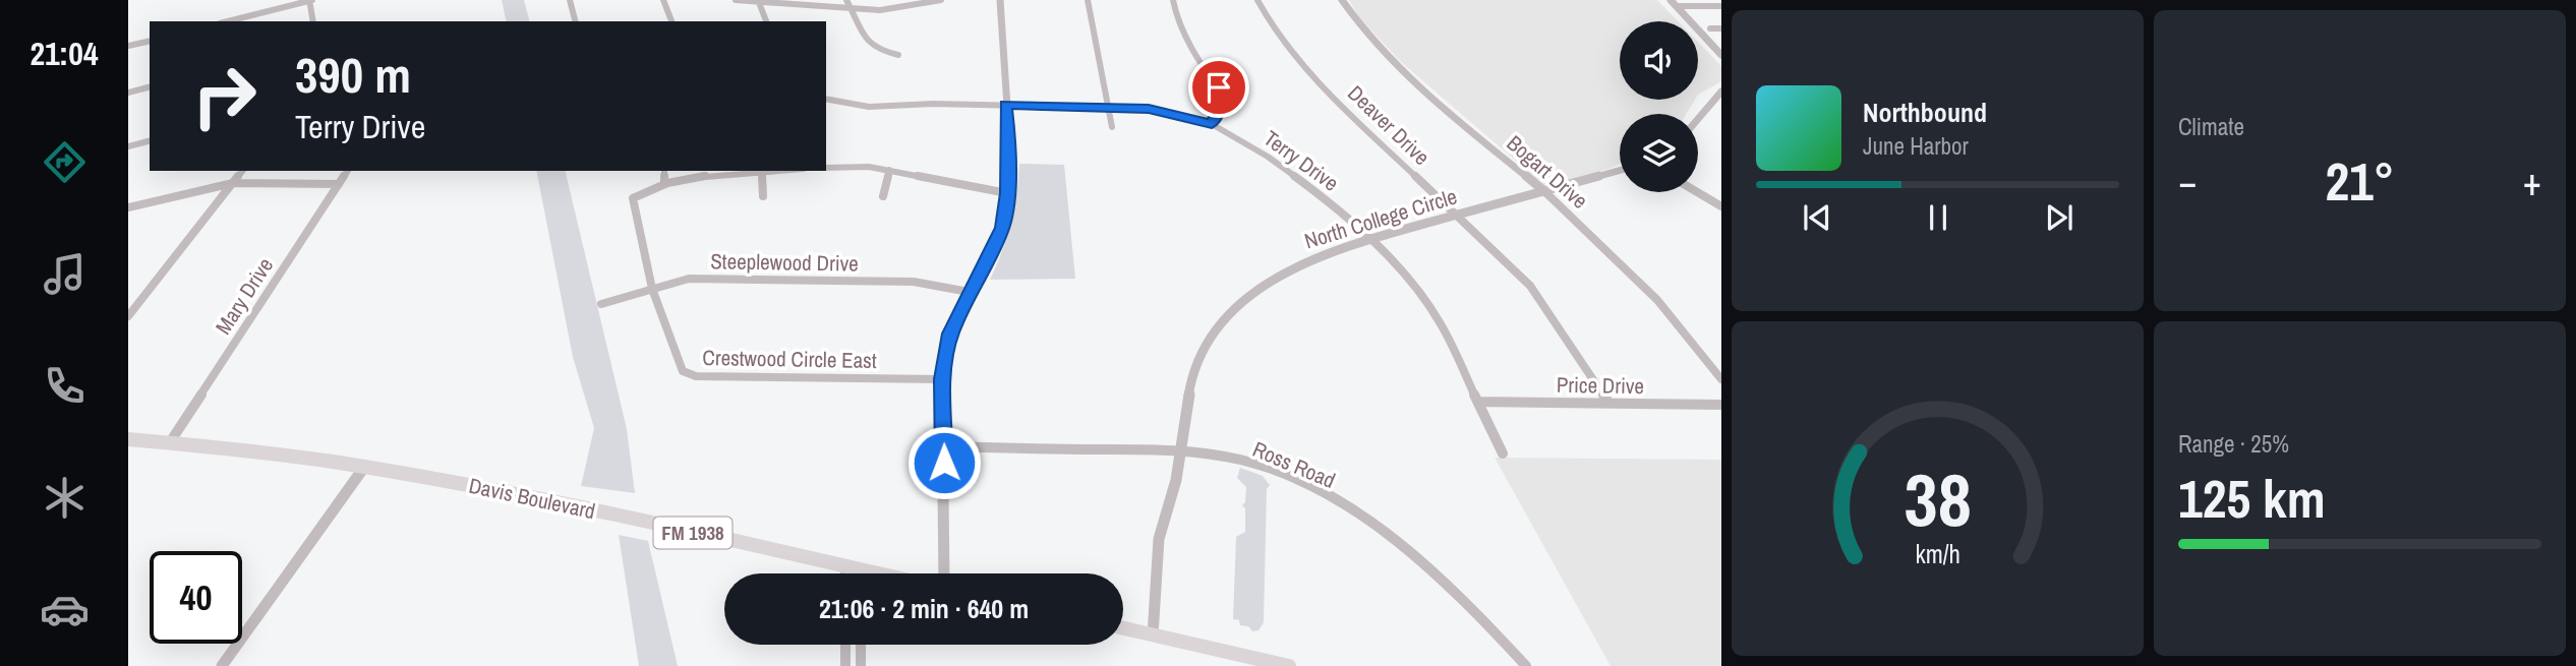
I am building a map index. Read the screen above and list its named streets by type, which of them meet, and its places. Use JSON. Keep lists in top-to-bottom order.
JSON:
{
  "streets": {
    "main road": ["Davis Boulevard", "FM 1938"],
    "street": [
      "Deaver Drive",
      "Terry Drive",
      "Bogart Drive",
      "North College Circle",
      "Steeplewood Drive",
      "Mary Drive",
      "Crestwood Circle East",
      "Price Drive",
      "Ross Road"
    ]
  },
  "crossings": [
    ["Deaver Drive", "North College Circle"],
    ["Deaver Drive", "Price Drive"],
    ["Terry Drive", "North College Circle"],
    ["Terry Drive", "Price Drive"],
    ["Bogart Drive", "North College Circle"],
    ["North College Circle", "Ross Road"],
    ["Steeplewood Drive", "Crestwood Circle East"],
    ["Mary Drive", "Davis Boulevard"]
  ],
  "page": {
    "tabs": "21:04",
    "tile": [
      "Climate",
      ["Range · 25%", "125 km"]
    ],
    "turn": ["390 m", "Terry Drive"],
    "song": ["Northbound", "June Harbor"],
    "heat": ["−", "21°", "+"],
    "limit": "40",
    "trip": "21:06 · 2 min · 640 m",
    "gauge": ["38", "km/h"]
  }
}
